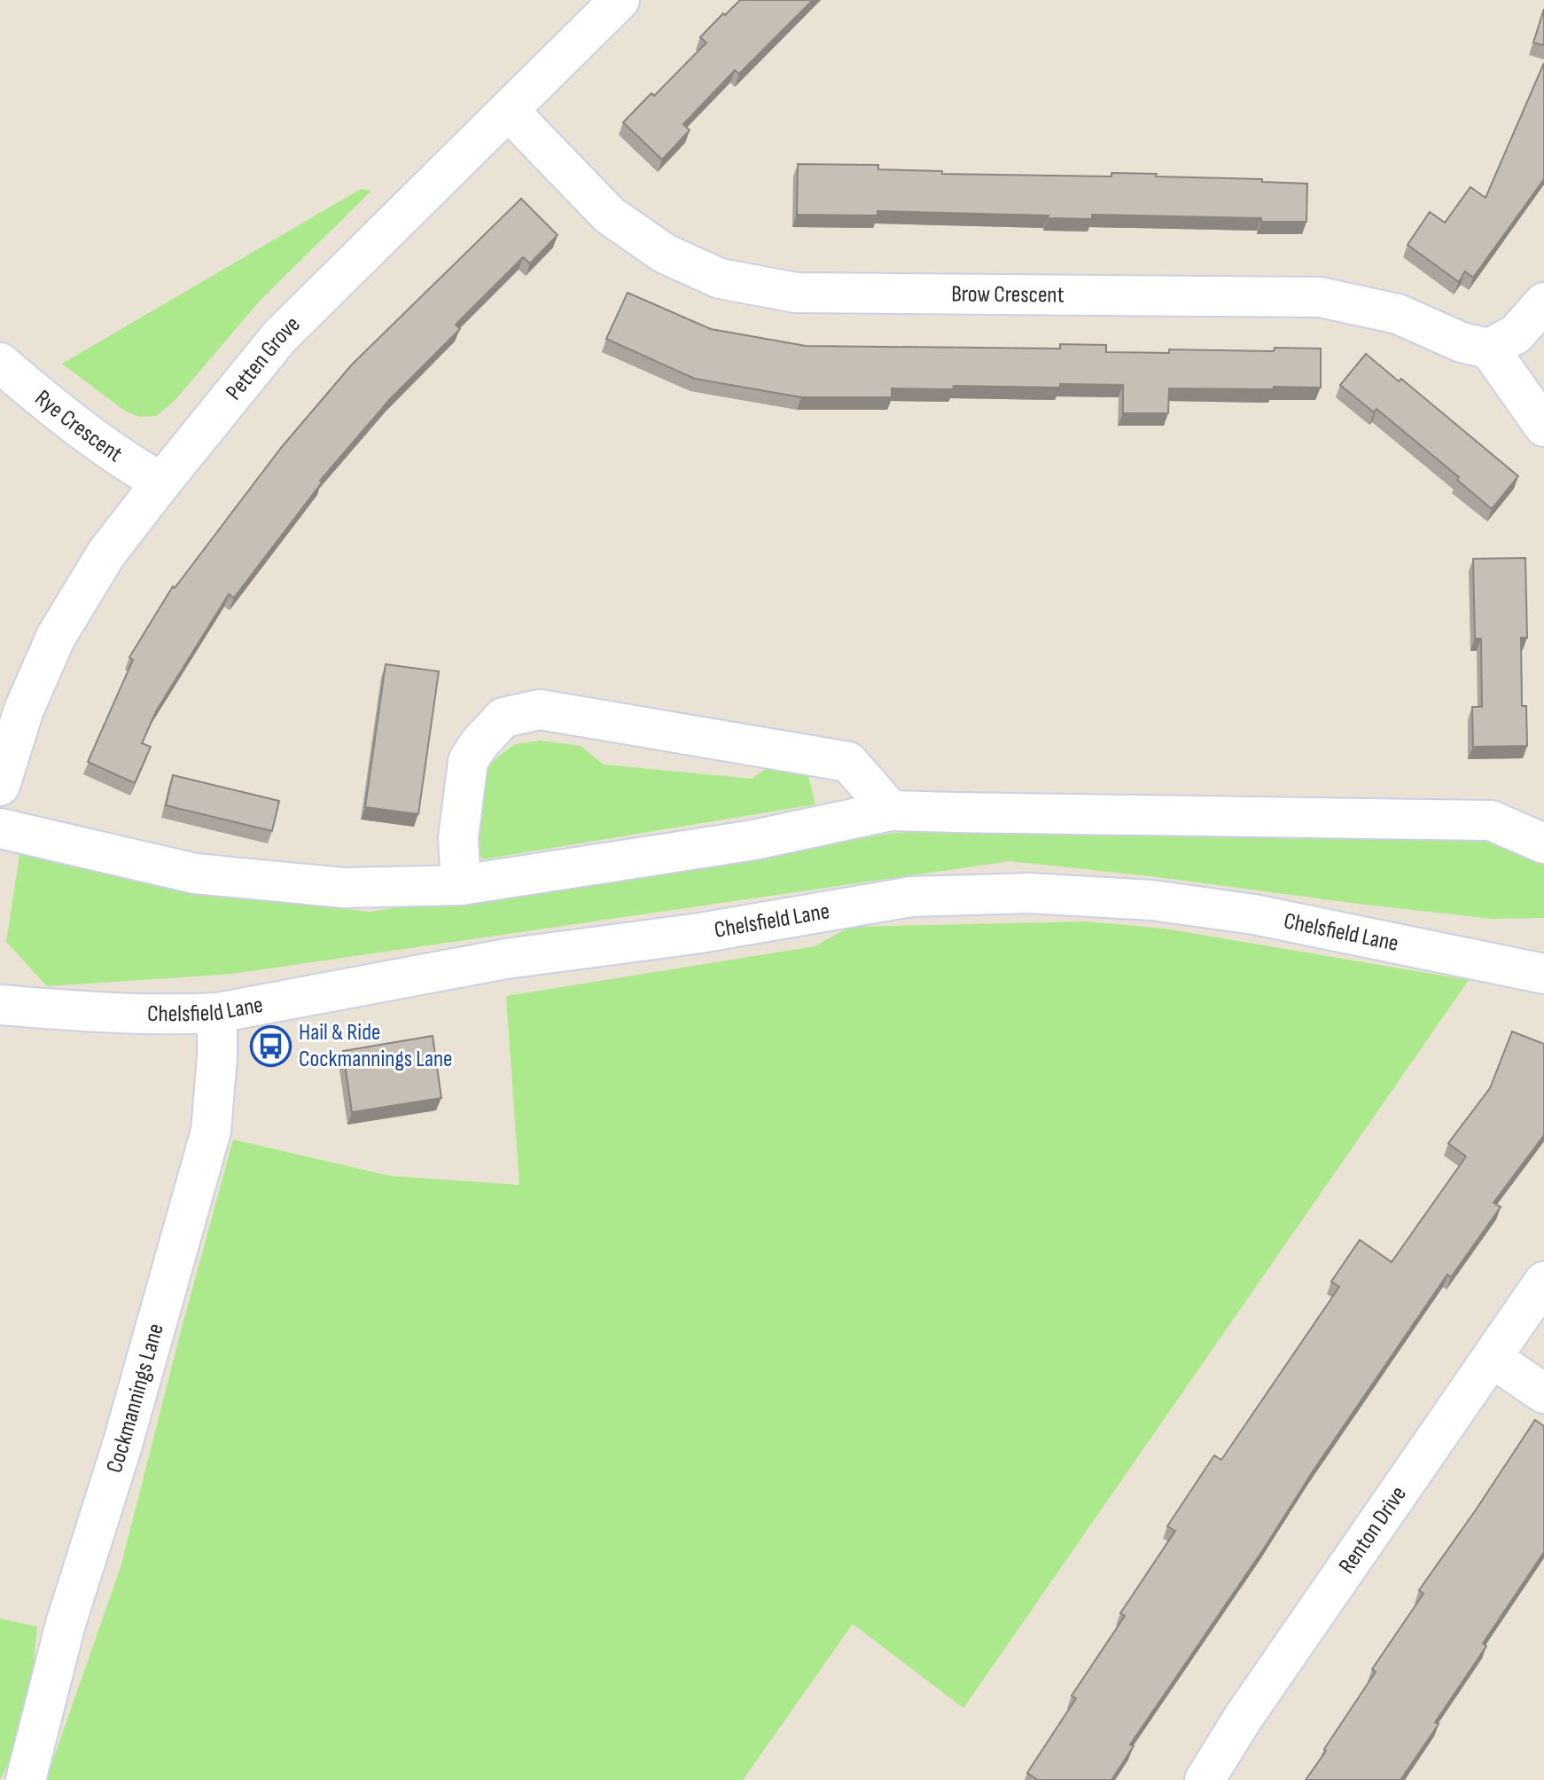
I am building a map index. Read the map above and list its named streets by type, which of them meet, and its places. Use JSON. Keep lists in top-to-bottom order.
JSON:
{
  "streets": {
    "street": [
      "Brow Crescent",
      "Petten Grove",
      "Rye Crescent",
      "Chelsfield Lane",
      "Cockmannings Lane",
      "Renton Drive"
    ]
  },
  "crossings": [
    ["Brow Crescent", "Petten Grove"],
    ["Petten Grove", "Rye Crescent"],
    ["Chelsfield Lane", "Cockmannings Lane"]
  ],
  "places": {
    "bus stop": ["Hail & Ride Cockmannings Lane"]
  }
}
